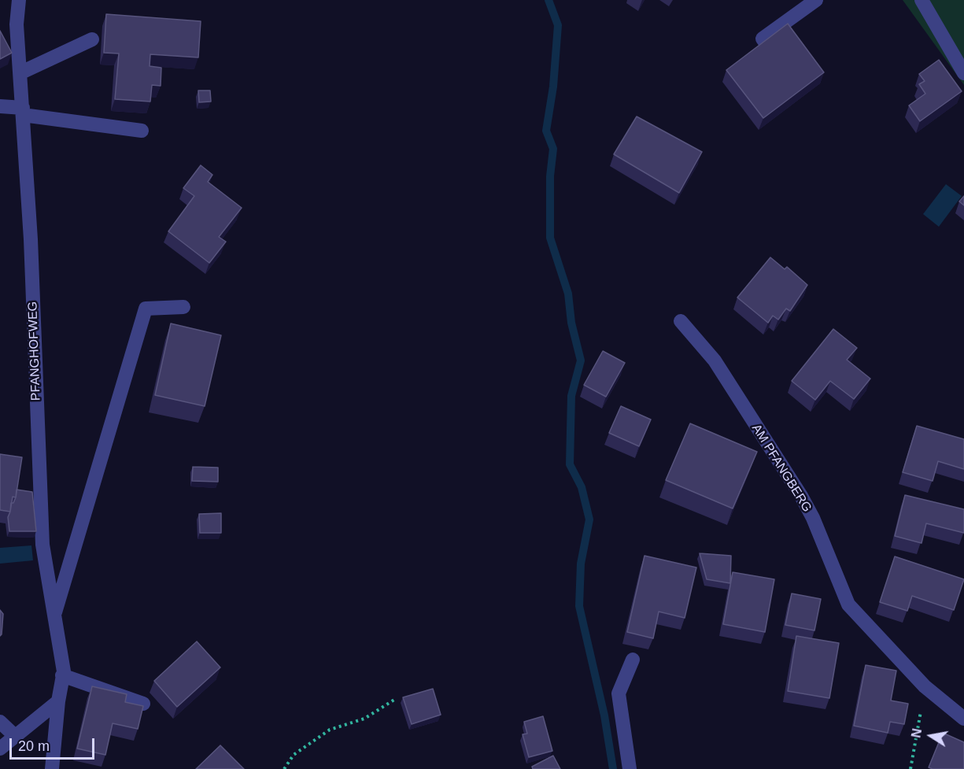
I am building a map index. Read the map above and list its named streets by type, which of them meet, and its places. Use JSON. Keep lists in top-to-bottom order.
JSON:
{
  "streets": {
    "street": ["PFANGHOFWEG", "AM PFANGBERG"]
  },
  "scale_bar": "20 m",
  "north": "left"
}
